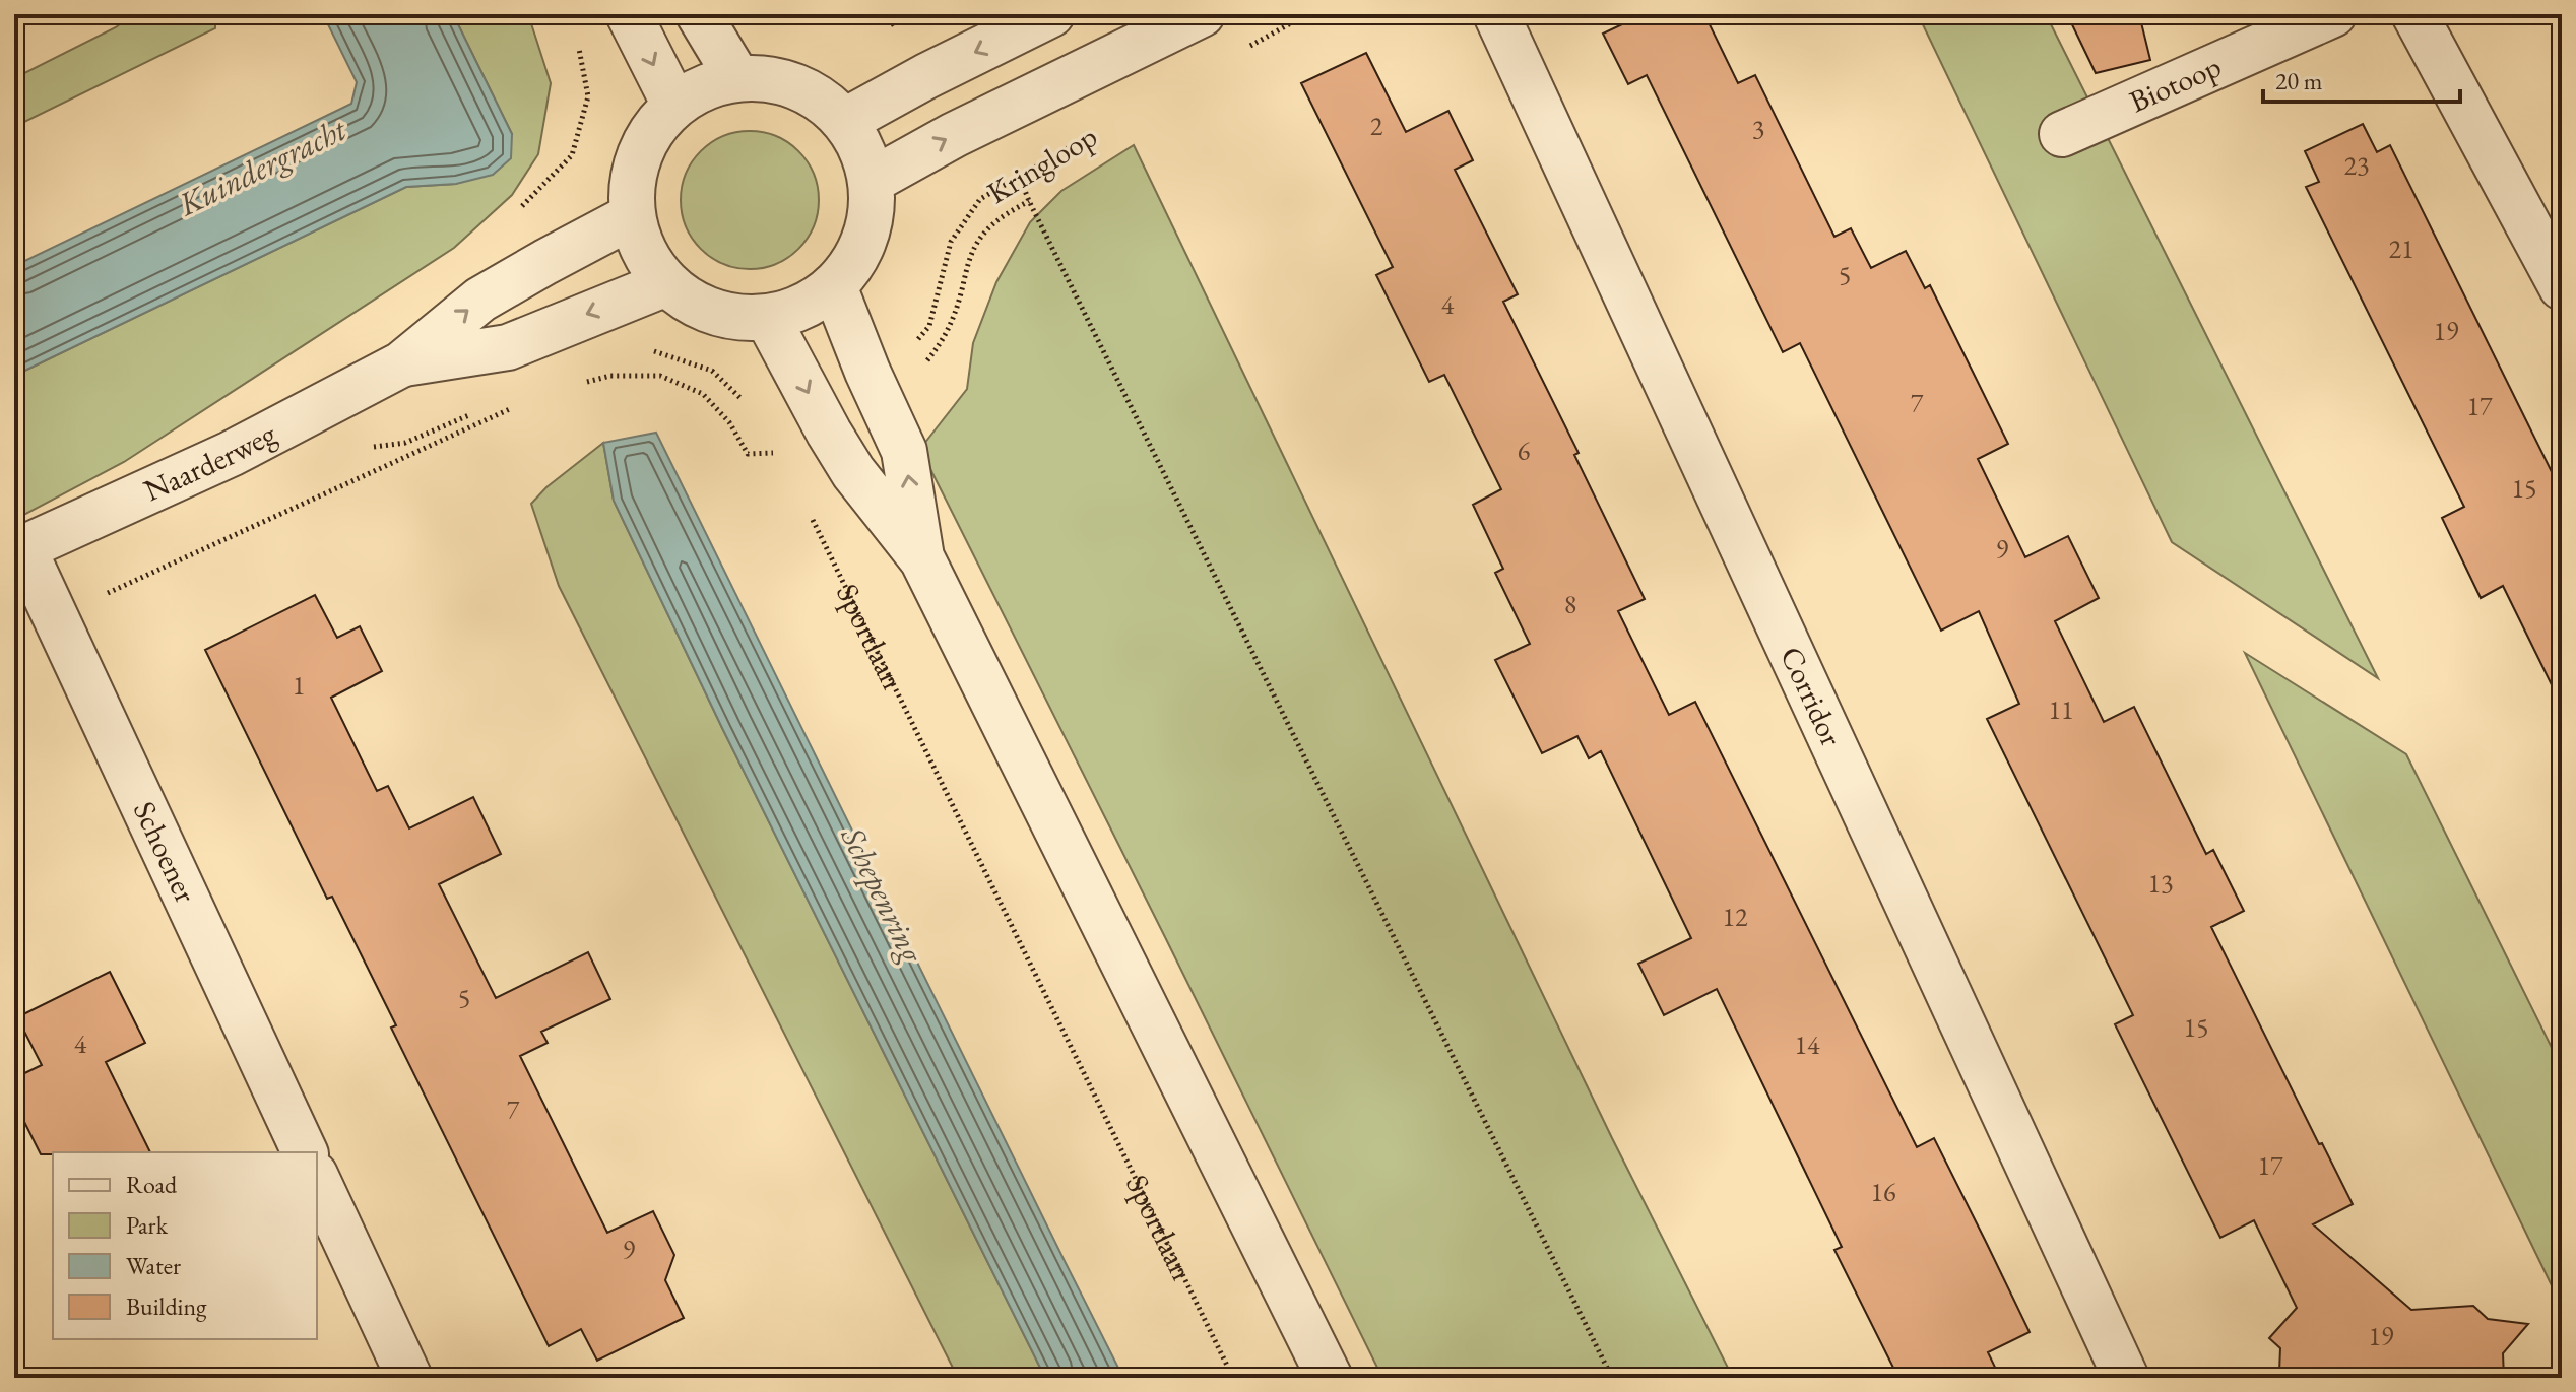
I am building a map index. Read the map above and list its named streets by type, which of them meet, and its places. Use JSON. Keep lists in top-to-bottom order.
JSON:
{
  "streets": {
    "street": [
      "Biotoop",
      "Kringloop",
      "Naarderweg",
      "Corridor",
      "Schoener"
    ],
    "path": ["Sportlaan"]
  },
  "crossings": [
    ["Kringloop", "Naarderweg"],
    ["Naarderweg", "Schoener"]
  ],
  "water": ["Kuindergracht", "Schepenring"],
  "house_numbers": [
    "2",
    "3",
    "23",
    "21",
    "5",
    "4",
    "19",
    "7",
    "17",
    "6",
    "15",
    "9",
    "8",
    "1",
    "11",
    "13",
    "12",
    "5",
    "15",
    "4",
    "14",
    "7",
    "17",
    "16",
    "9",
    "19"
  ],
  "legend": [
    "Road",
    "Park",
    "Water",
    "Building"
  ],
  "scale_bar": "20 m"
}
